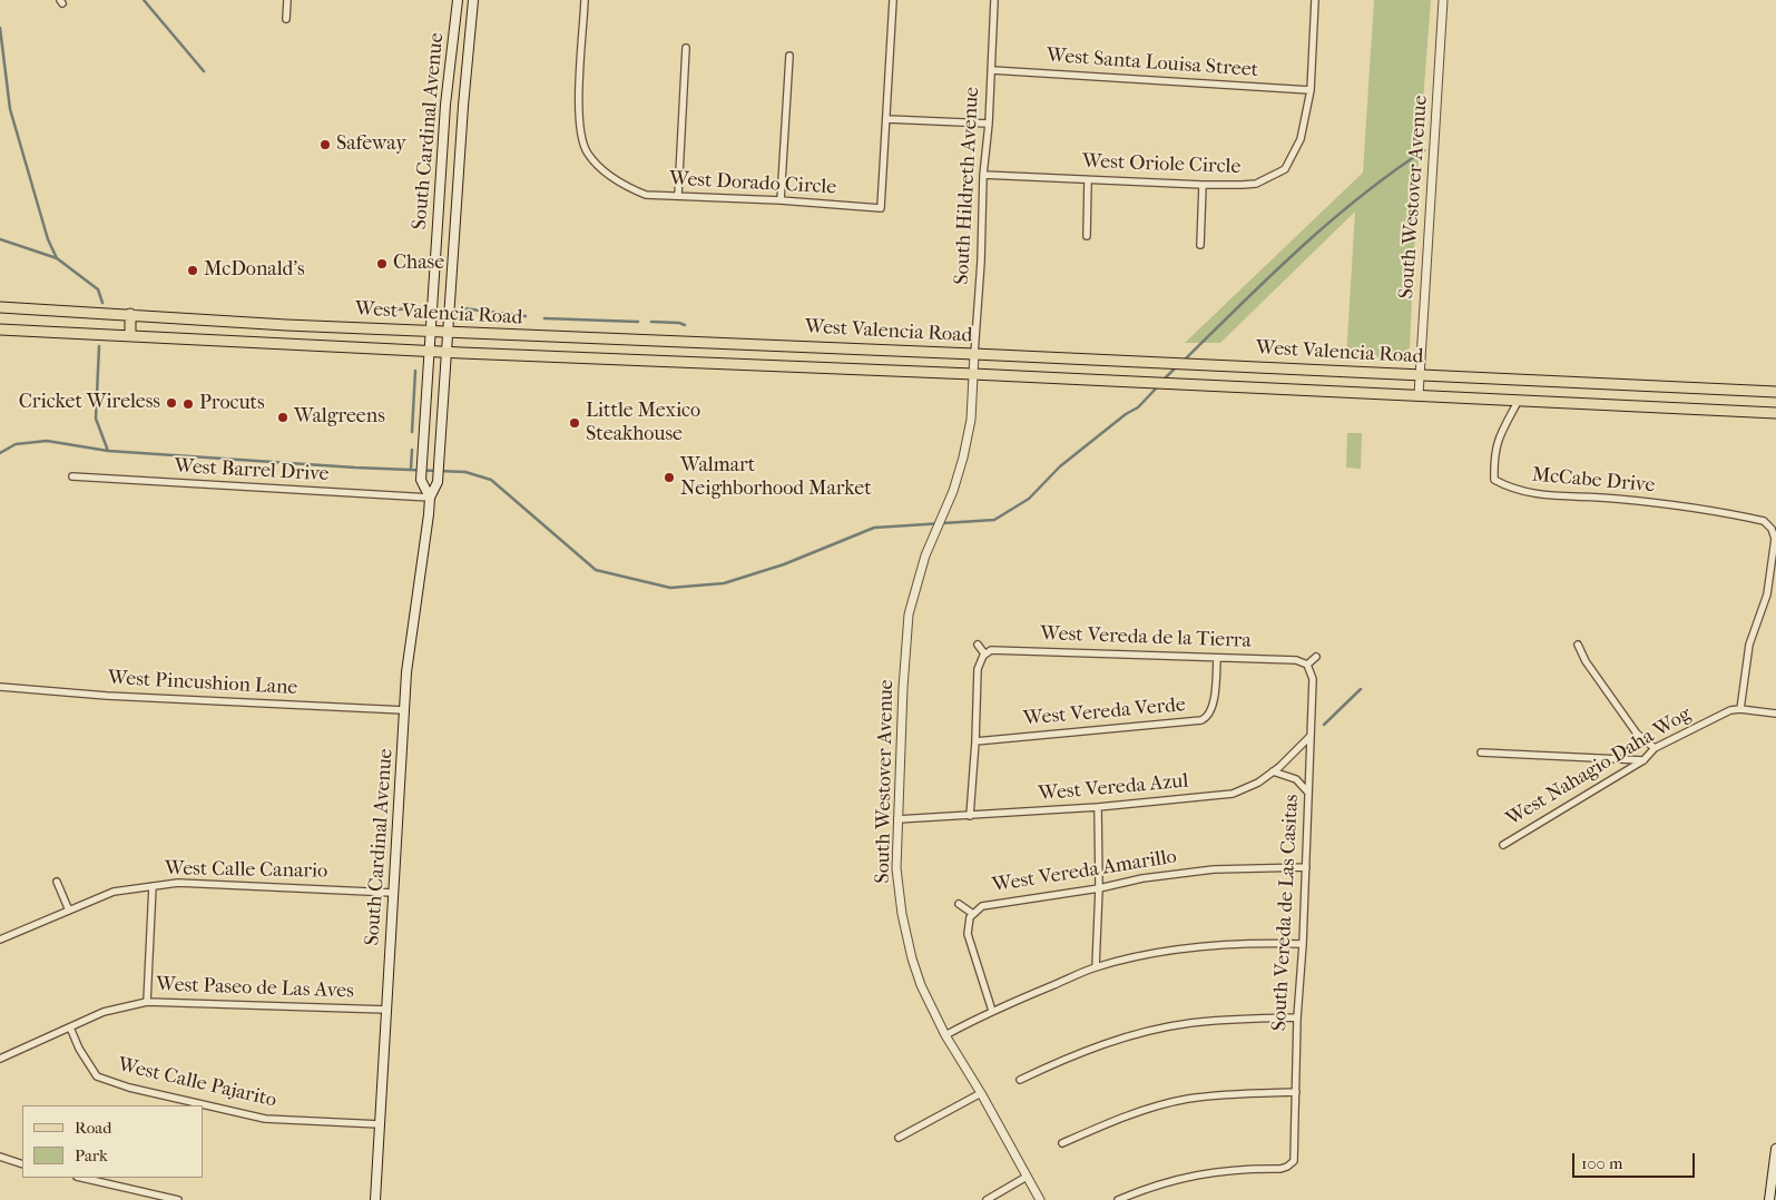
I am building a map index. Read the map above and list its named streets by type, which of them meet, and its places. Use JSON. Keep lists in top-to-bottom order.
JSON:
{
  "streets": {
    "main road": ["South Cardinal Avenue", "West Valencia Road"],
    "street": [
      "West Santa Louisa Street",
      "West Oriole Circle",
      "West Dorado Circle",
      "South Hildreth Avenue",
      "South Westover Avenue",
      "West Barrel Drive",
      "McCabe Drive",
      "West Vereda de la Tierra",
      "West Pincushion Lane",
      "West Vereda Verde",
      "West Nahagio Daha Wog",
      "West Vereda Azul",
      "West Calle Canario",
      "West Vereda Amarillo",
      "South Vereda de Las Casitas",
      "West Paseo de Las Aves",
      "West Calle Pajarito"
    ]
  },
  "crossings": [
    ["West Santa Louisa Street", "West Oriole Circle"],
    ["West Santa Louisa Street", "South Hildreth Avenue"],
    ["South Cardinal Avenue", "West Valencia Road"],
    ["South Cardinal Avenue", "West Barrel Drive"],
    ["South Cardinal Avenue", "West Pincushion Lane"],
    ["South Cardinal Avenue", "West Calle Canario"],
    ["South Cardinal Avenue", "West Paseo de Las Aves"],
    ["South Cardinal Avenue", "West Calle Pajarito"],
    ["West Oriole Circle", "South Hildreth Avenue"],
    ["South Hildreth Avenue", "South Westover Avenue"],
    ["South Hildreth Avenue", "West Valencia Road"],
    ["South Westover Avenue", "West Valencia Road"],
    ["South Westover Avenue", "West Vereda Azul"],
    ["West Valencia Road", "McCabe Drive"],
    ["McCabe Drive", "West Nahagio Daha Wog"],
    ["West Vereda de la Tierra", "West Vereda Verde"],
    ["West Vereda de la Tierra", "South Vereda de Las Casitas"],
    ["West Vereda Azul", "South Vereda de Las Casitas"],
    ["West Vereda Amarillo", "South Vereda de Las Casitas"],
    ["West Paseo de Las Aves", "West Calle Pajarito"]
  ],
  "places": [
    "Safeway",
    "Chase",
    "McDonald's",
    "Cricket Wireless",
    "Procuts",
    "Walgreens",
    "Little Mexico Steakhouse",
    "Walmart Neighborhood Market"
  ],
  "legend": ["Road", "Park"],
  "scale_bar": "100 m"
}
